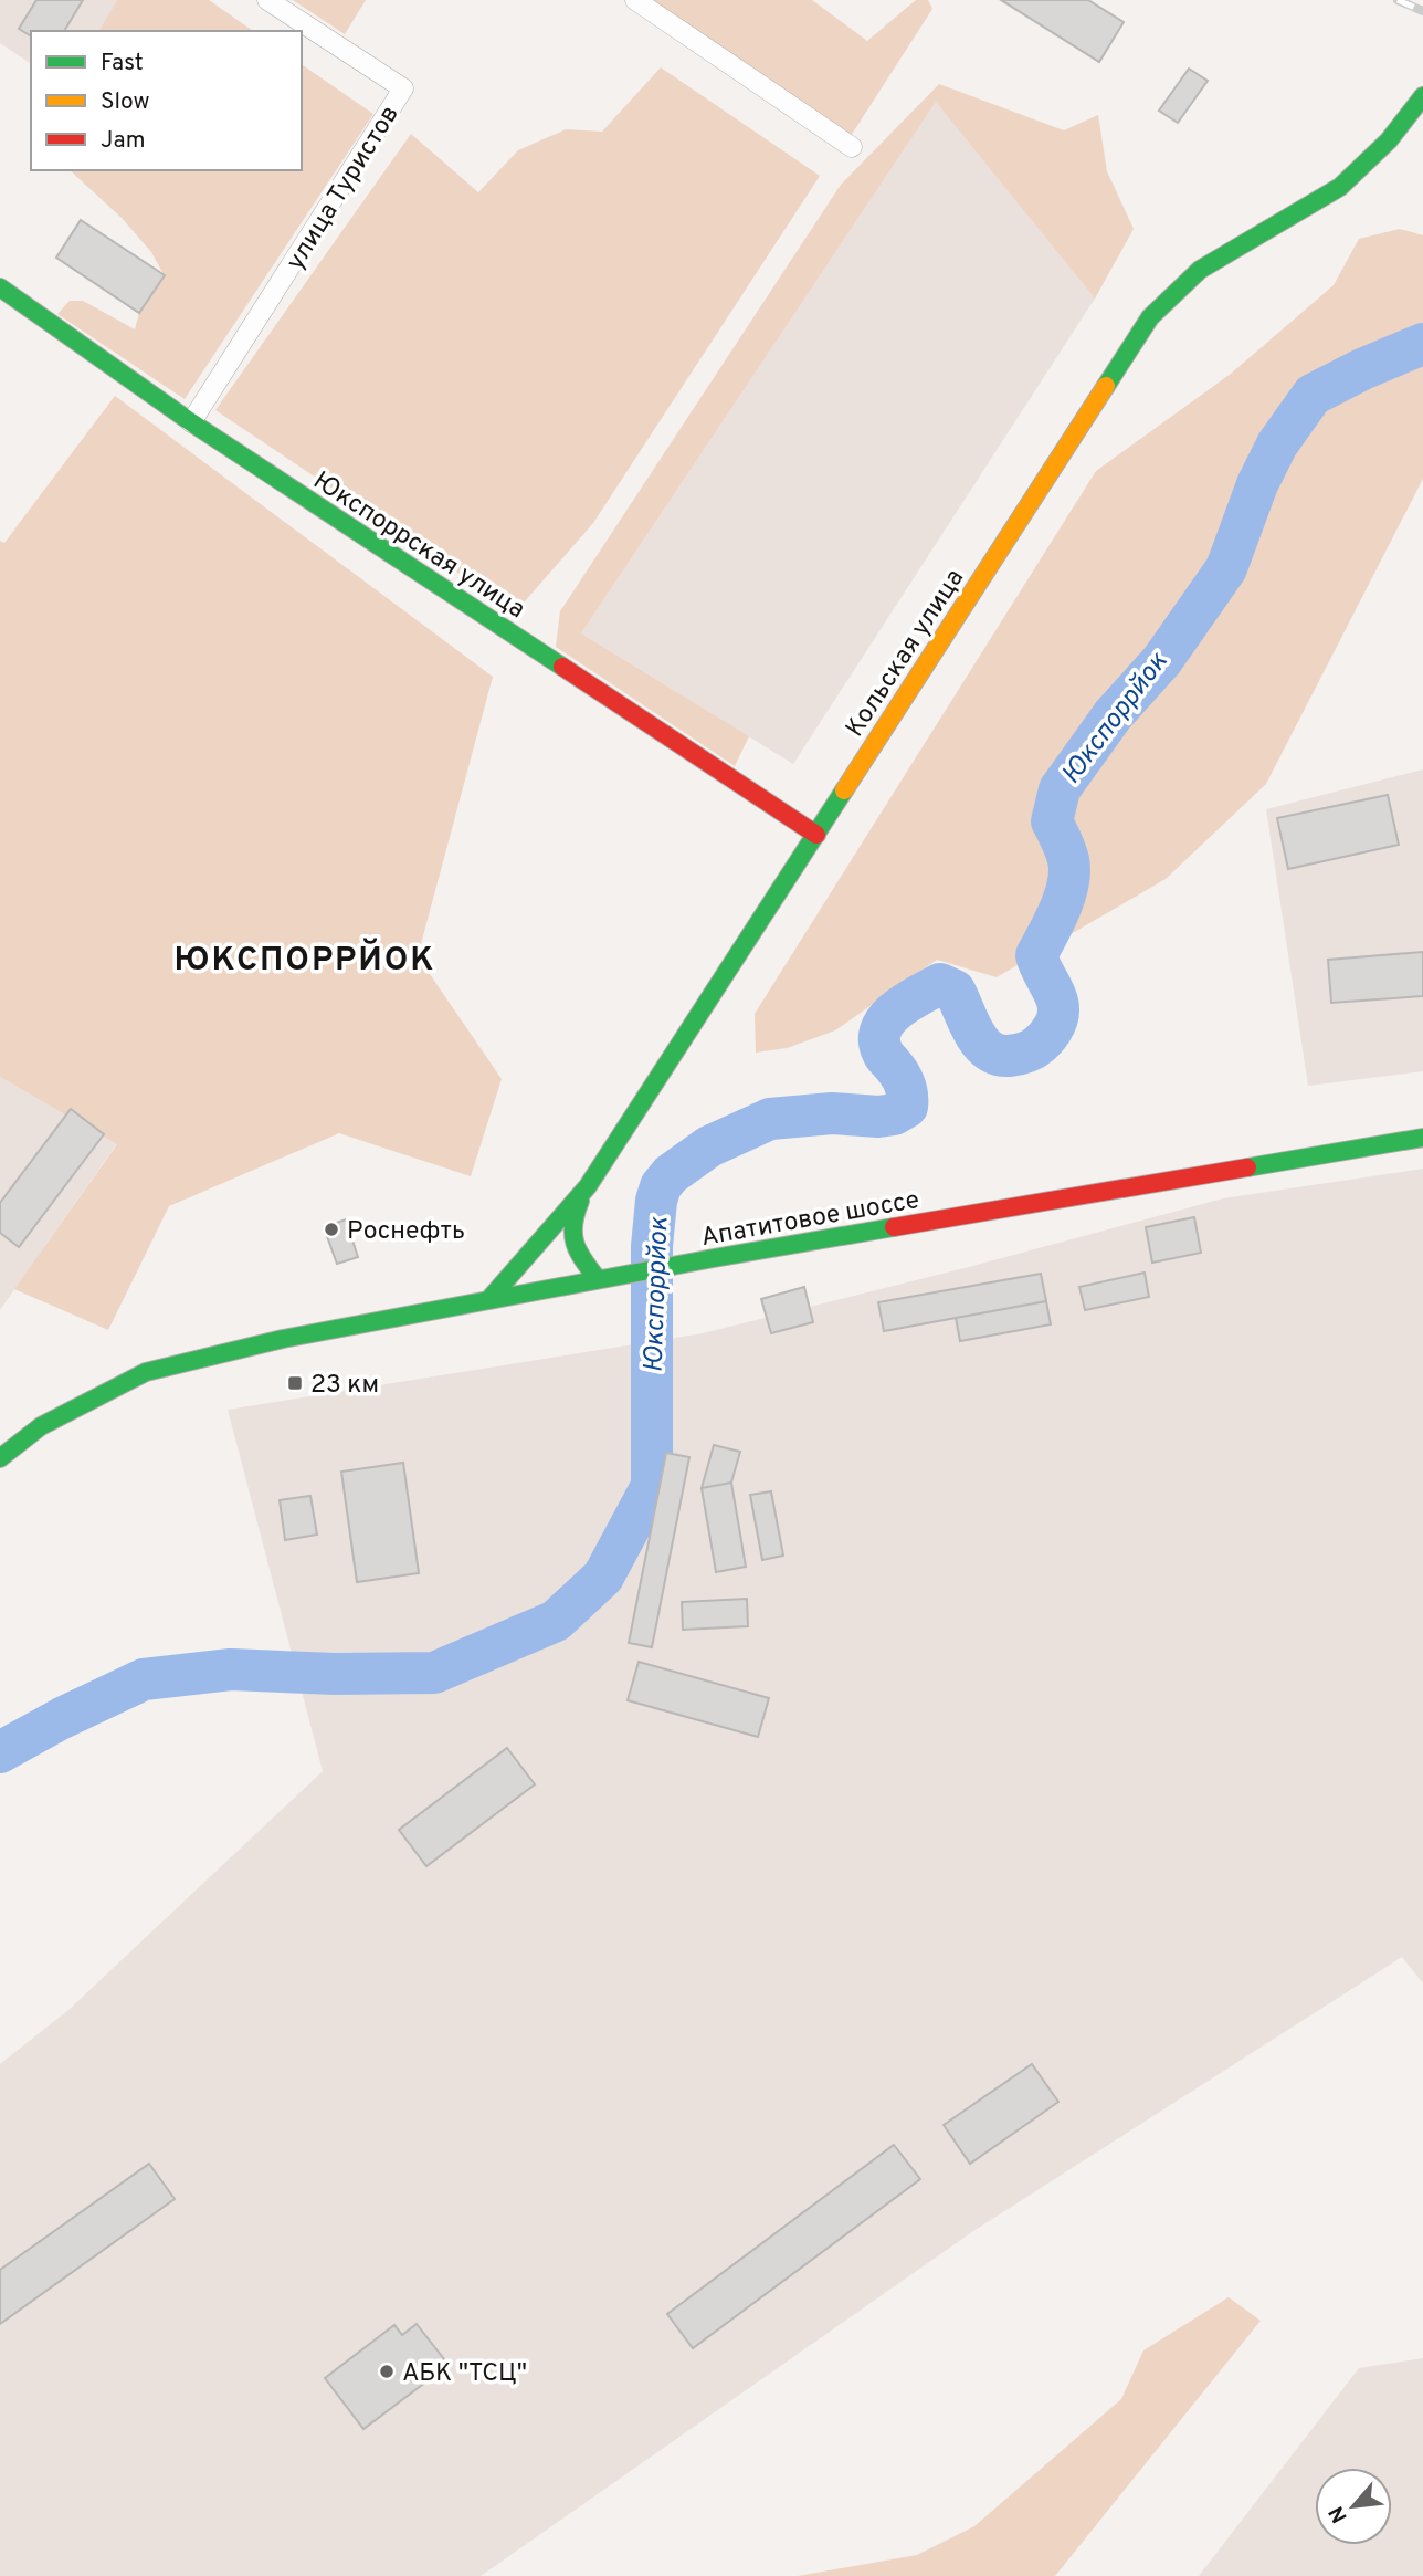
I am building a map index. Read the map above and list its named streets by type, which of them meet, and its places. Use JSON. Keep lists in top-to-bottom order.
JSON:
{
  "streets": {
    "street": [
      "улица Туристов",
      "Юкспоррская улица",
      "Кольская улица",
      "Апатитовое шоссе"
    ]
  },
  "crossings": [
    ["улица Туристов", "Юкспоррская улица"],
    ["Юкспоррская улица", "Кольская улица"],
    ["Кольская улица", "Апатитовое шоссе"]
  ],
  "districts": ["ЮКСПОРРЙОК"],
  "water": ["Юкспоррйок"],
  "places": {
    "other": ["Роснефть", "АБК \"ТСЦ\""],
    "transit": ["23 км"]
  },
  "legend": ["Fast", "Slow", "Jam"],
  "north": "bottom left"
}
